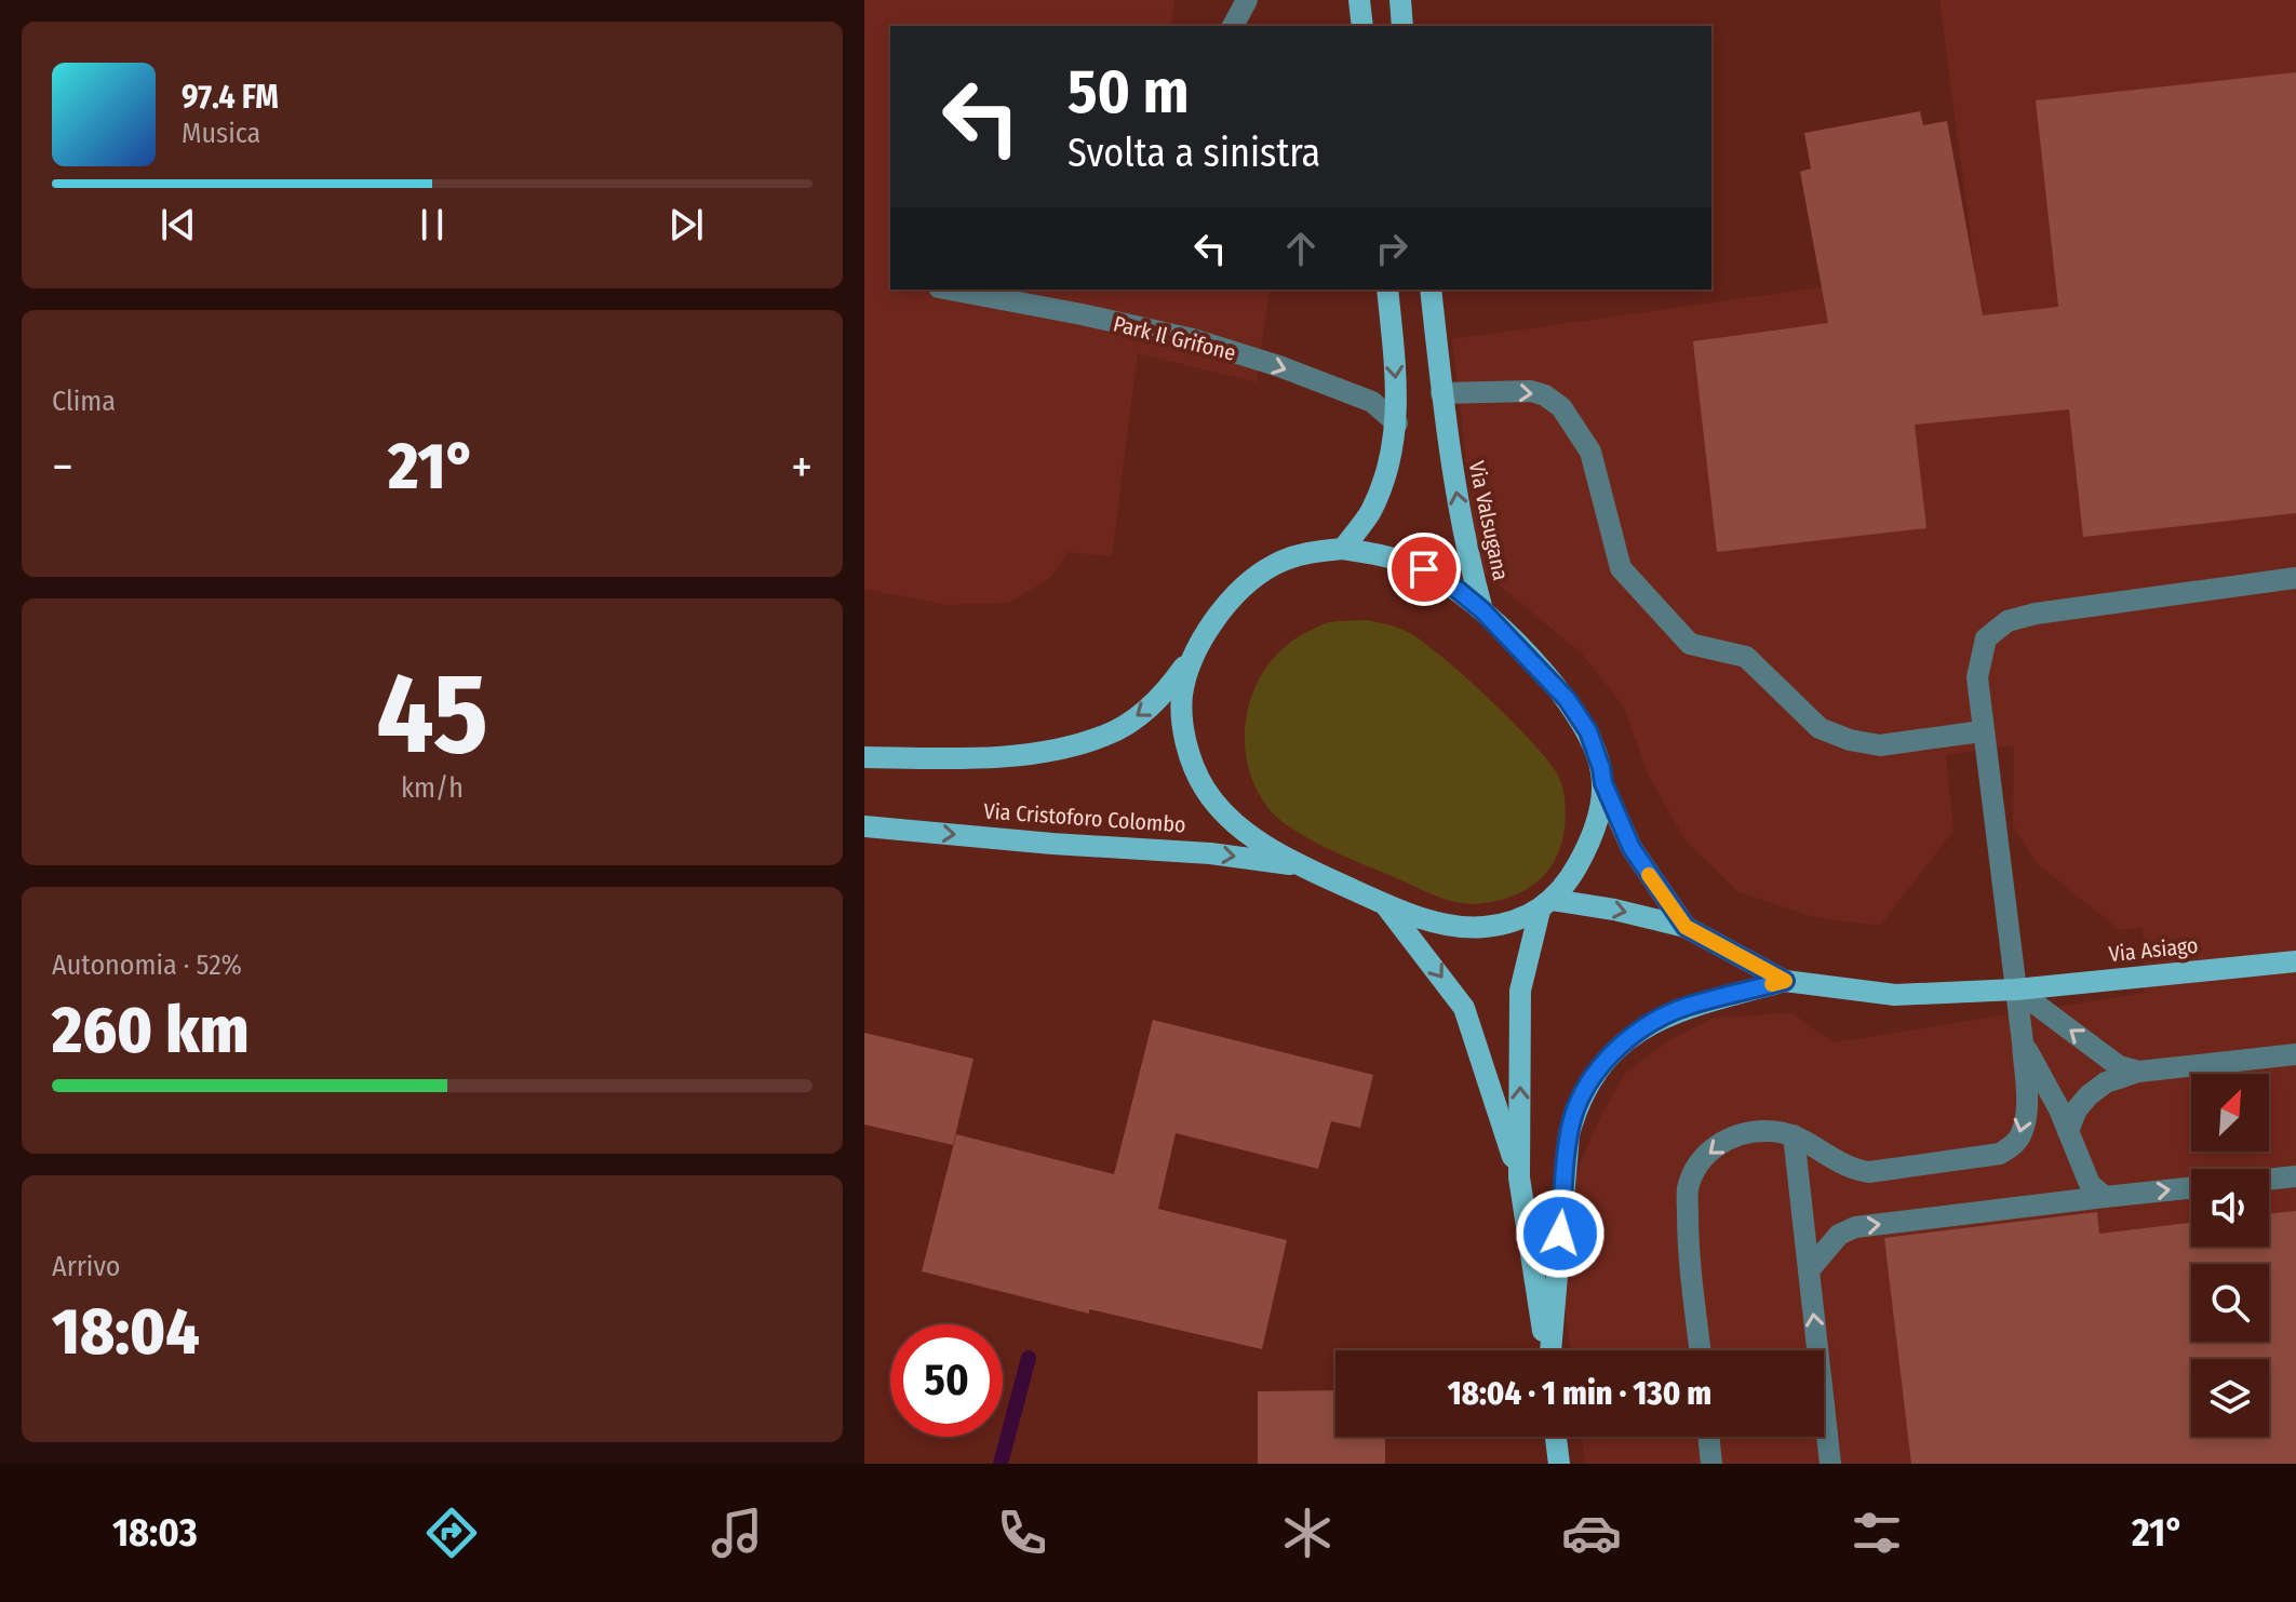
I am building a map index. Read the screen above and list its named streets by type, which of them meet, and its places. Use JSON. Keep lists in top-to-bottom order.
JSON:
{
  "streets": {
    "main road": ["Via Valsugana", "Via Cristoforo Colombo", "Via Asiago"],
    "lane": ["Park Il Grifone"]
  },
  "one_way": ["Park Il Grifone", "Via Valsugana", "Via Cristoforo Colombo"],
  "north": "top right",
  "page": {
    "turn": ["50 m", "Svolta a sinistra"],
    "song": ["97.4 FM", "Musica"],
    "tile": [
      "Clima",
      ["45", "km/h"],
      ["Autonomia · 52%", "260 km"],
      ["Arrivo", "18:04"]
    ],
    "heat": ["−", "21°", "+"],
    "limit": "50",
    "trip": "18:04 · 1 min · 130 m",
    "tabs": ["18:03", "21°"]
  }
}
